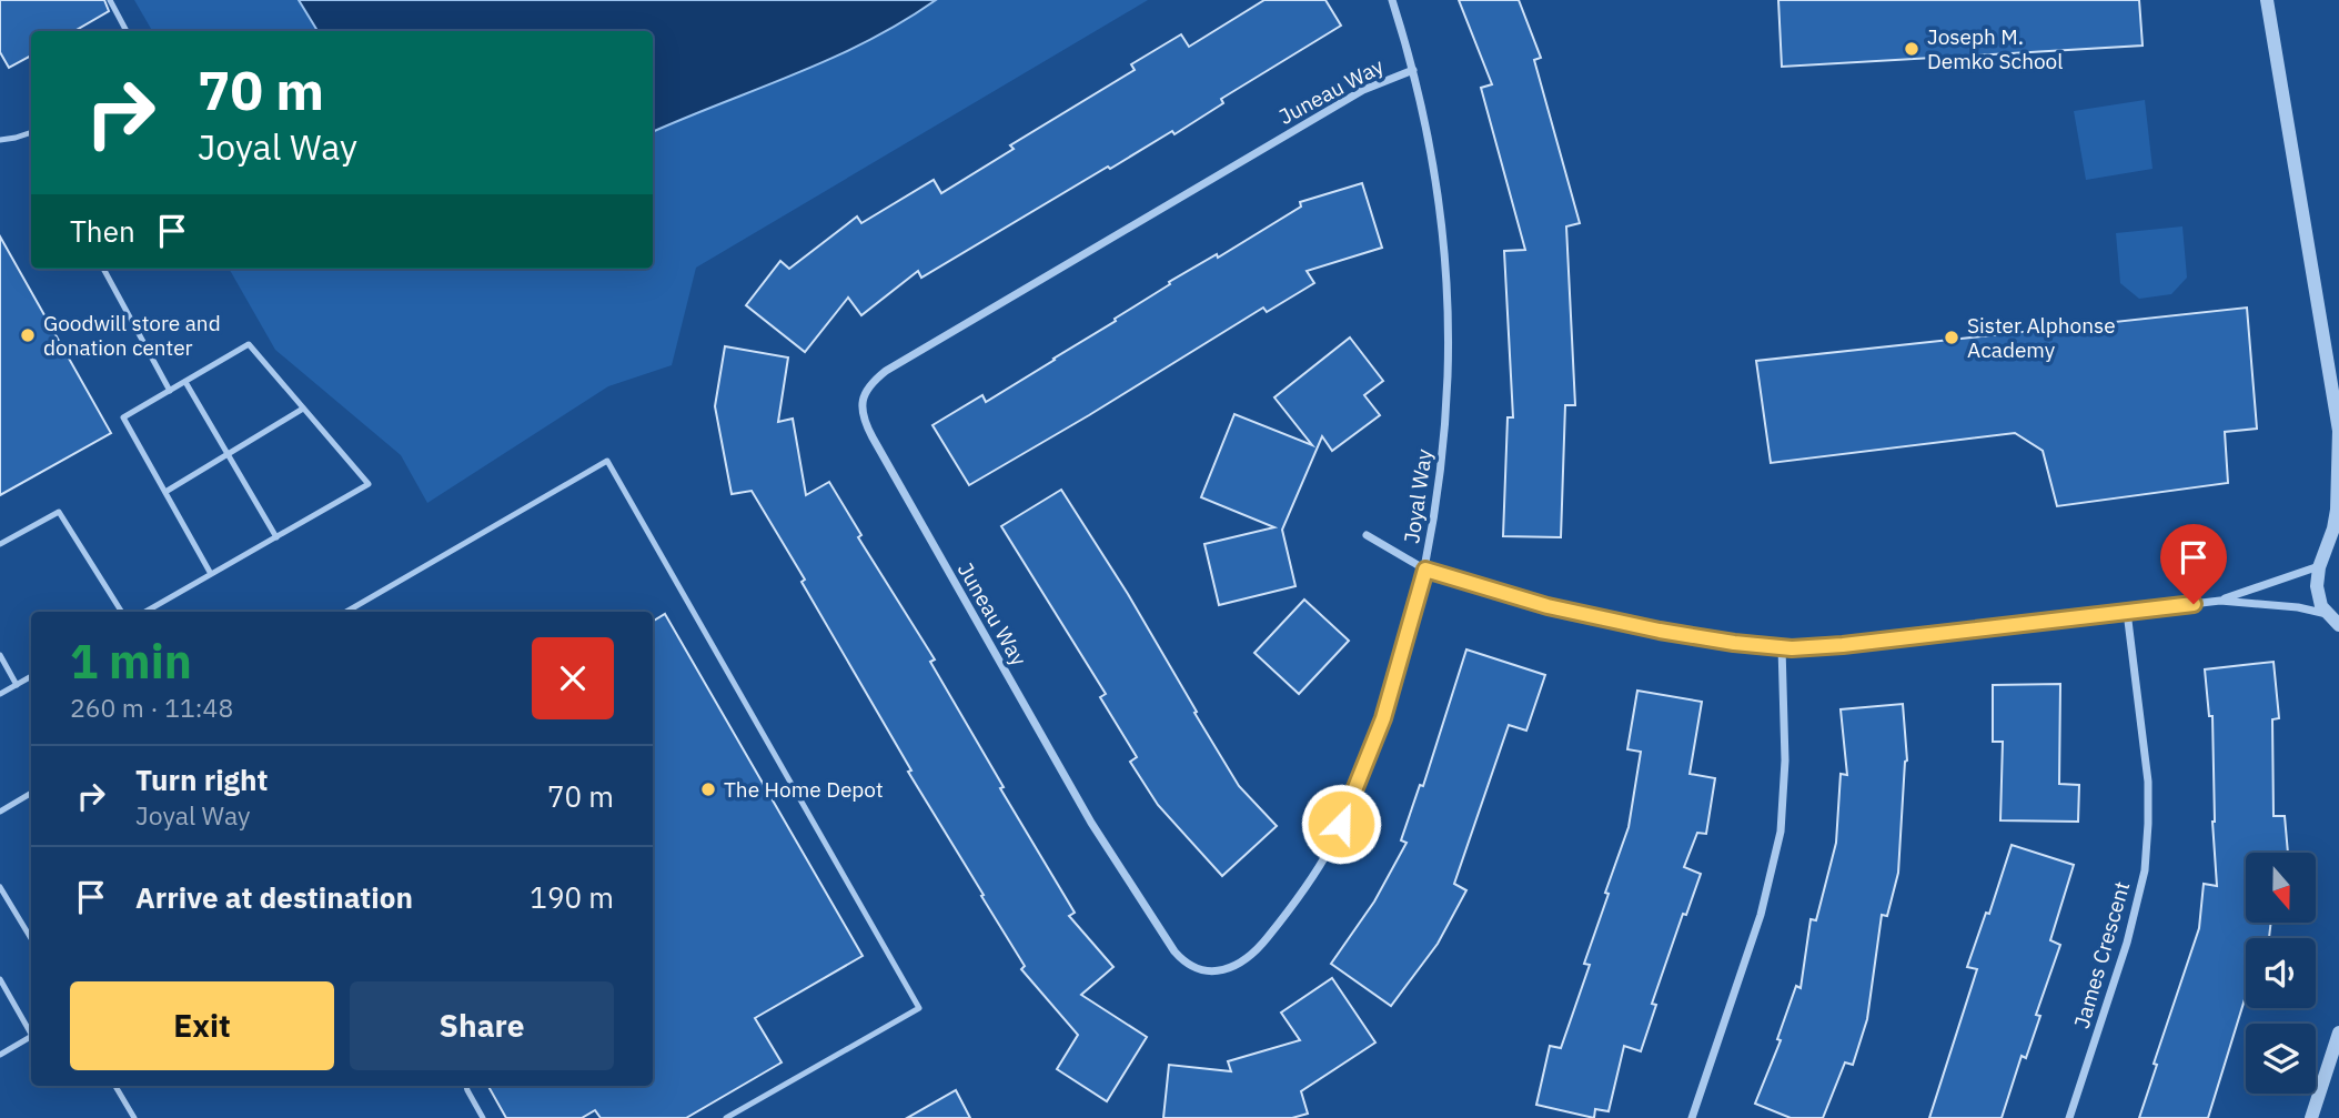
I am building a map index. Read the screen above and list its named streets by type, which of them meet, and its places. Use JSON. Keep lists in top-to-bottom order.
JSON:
{
  "streets": {
    "street": ["Juneau Way", "Joyal Way", "James Crescent"]
  },
  "crossings": [
    ["Juneau Way", "Joyal Way"],
    ["Joyal Way", "James Crescent"]
  ],
  "places": [
    "Joseph M. Demko School",
    "Goodwill store and donation center",
    "Sister Alphonse Academy",
    "The Home Depot"
  ],
  "north": "bottom",
  "page": {
    "turn": ["70 m", "Joyal Way"],
    "then": "Then",
    "heading": ["1 min", "260 m · 11:48"],
    "list": [
      {
        "name": "Turn right",
        "note": "Joyal Way",
        "value": "70 m"
      },
      {
        "name": "Arrive at destination",
        "value": "190 m"
      }
    ],
    "buttons": ["Exit", "Share"]
  }
}
